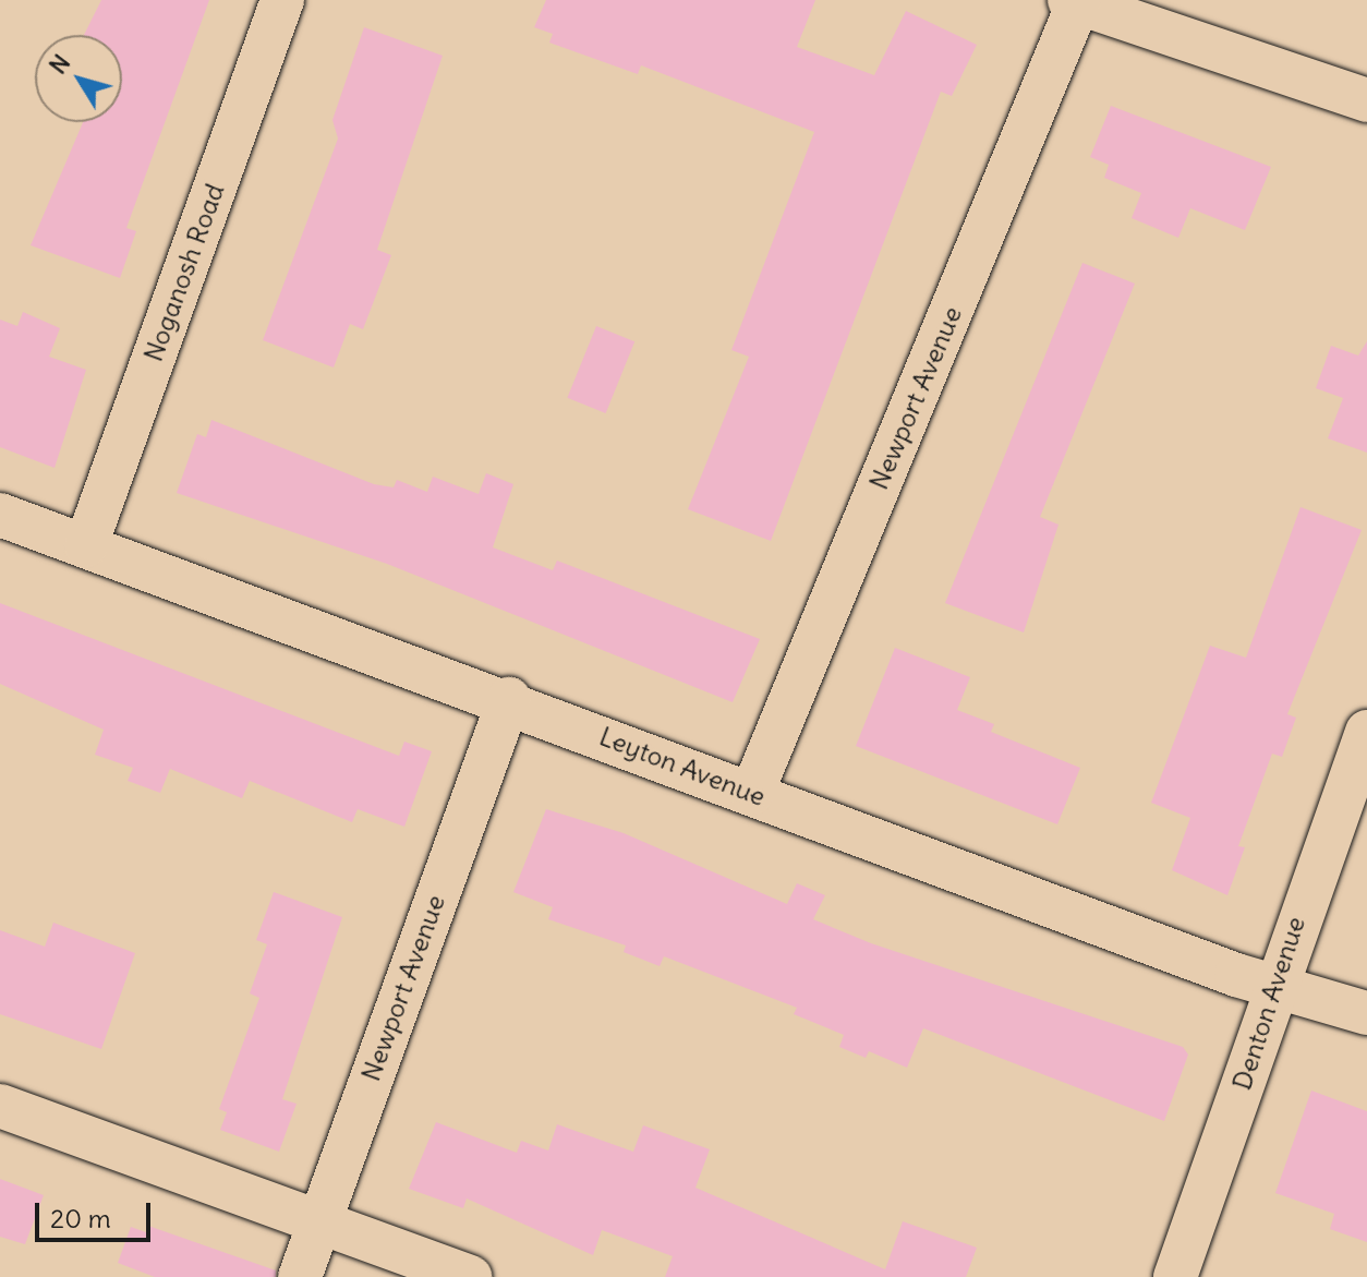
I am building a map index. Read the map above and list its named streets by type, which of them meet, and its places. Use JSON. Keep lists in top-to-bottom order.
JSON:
{
  "streets": {
    "street": [
      "Noganosh Road",
      "Newport Avenue",
      "Leyton Avenue",
      "Denton Avenue"
    ]
  },
  "crossings": [
    ["Noganosh Road", "Leyton Avenue"],
    ["Newport Avenue", "Leyton Avenue"],
    ["Leyton Avenue", "Denton Avenue"]
  ],
  "scale_bar": "20 m",
  "north": "top left"
}
